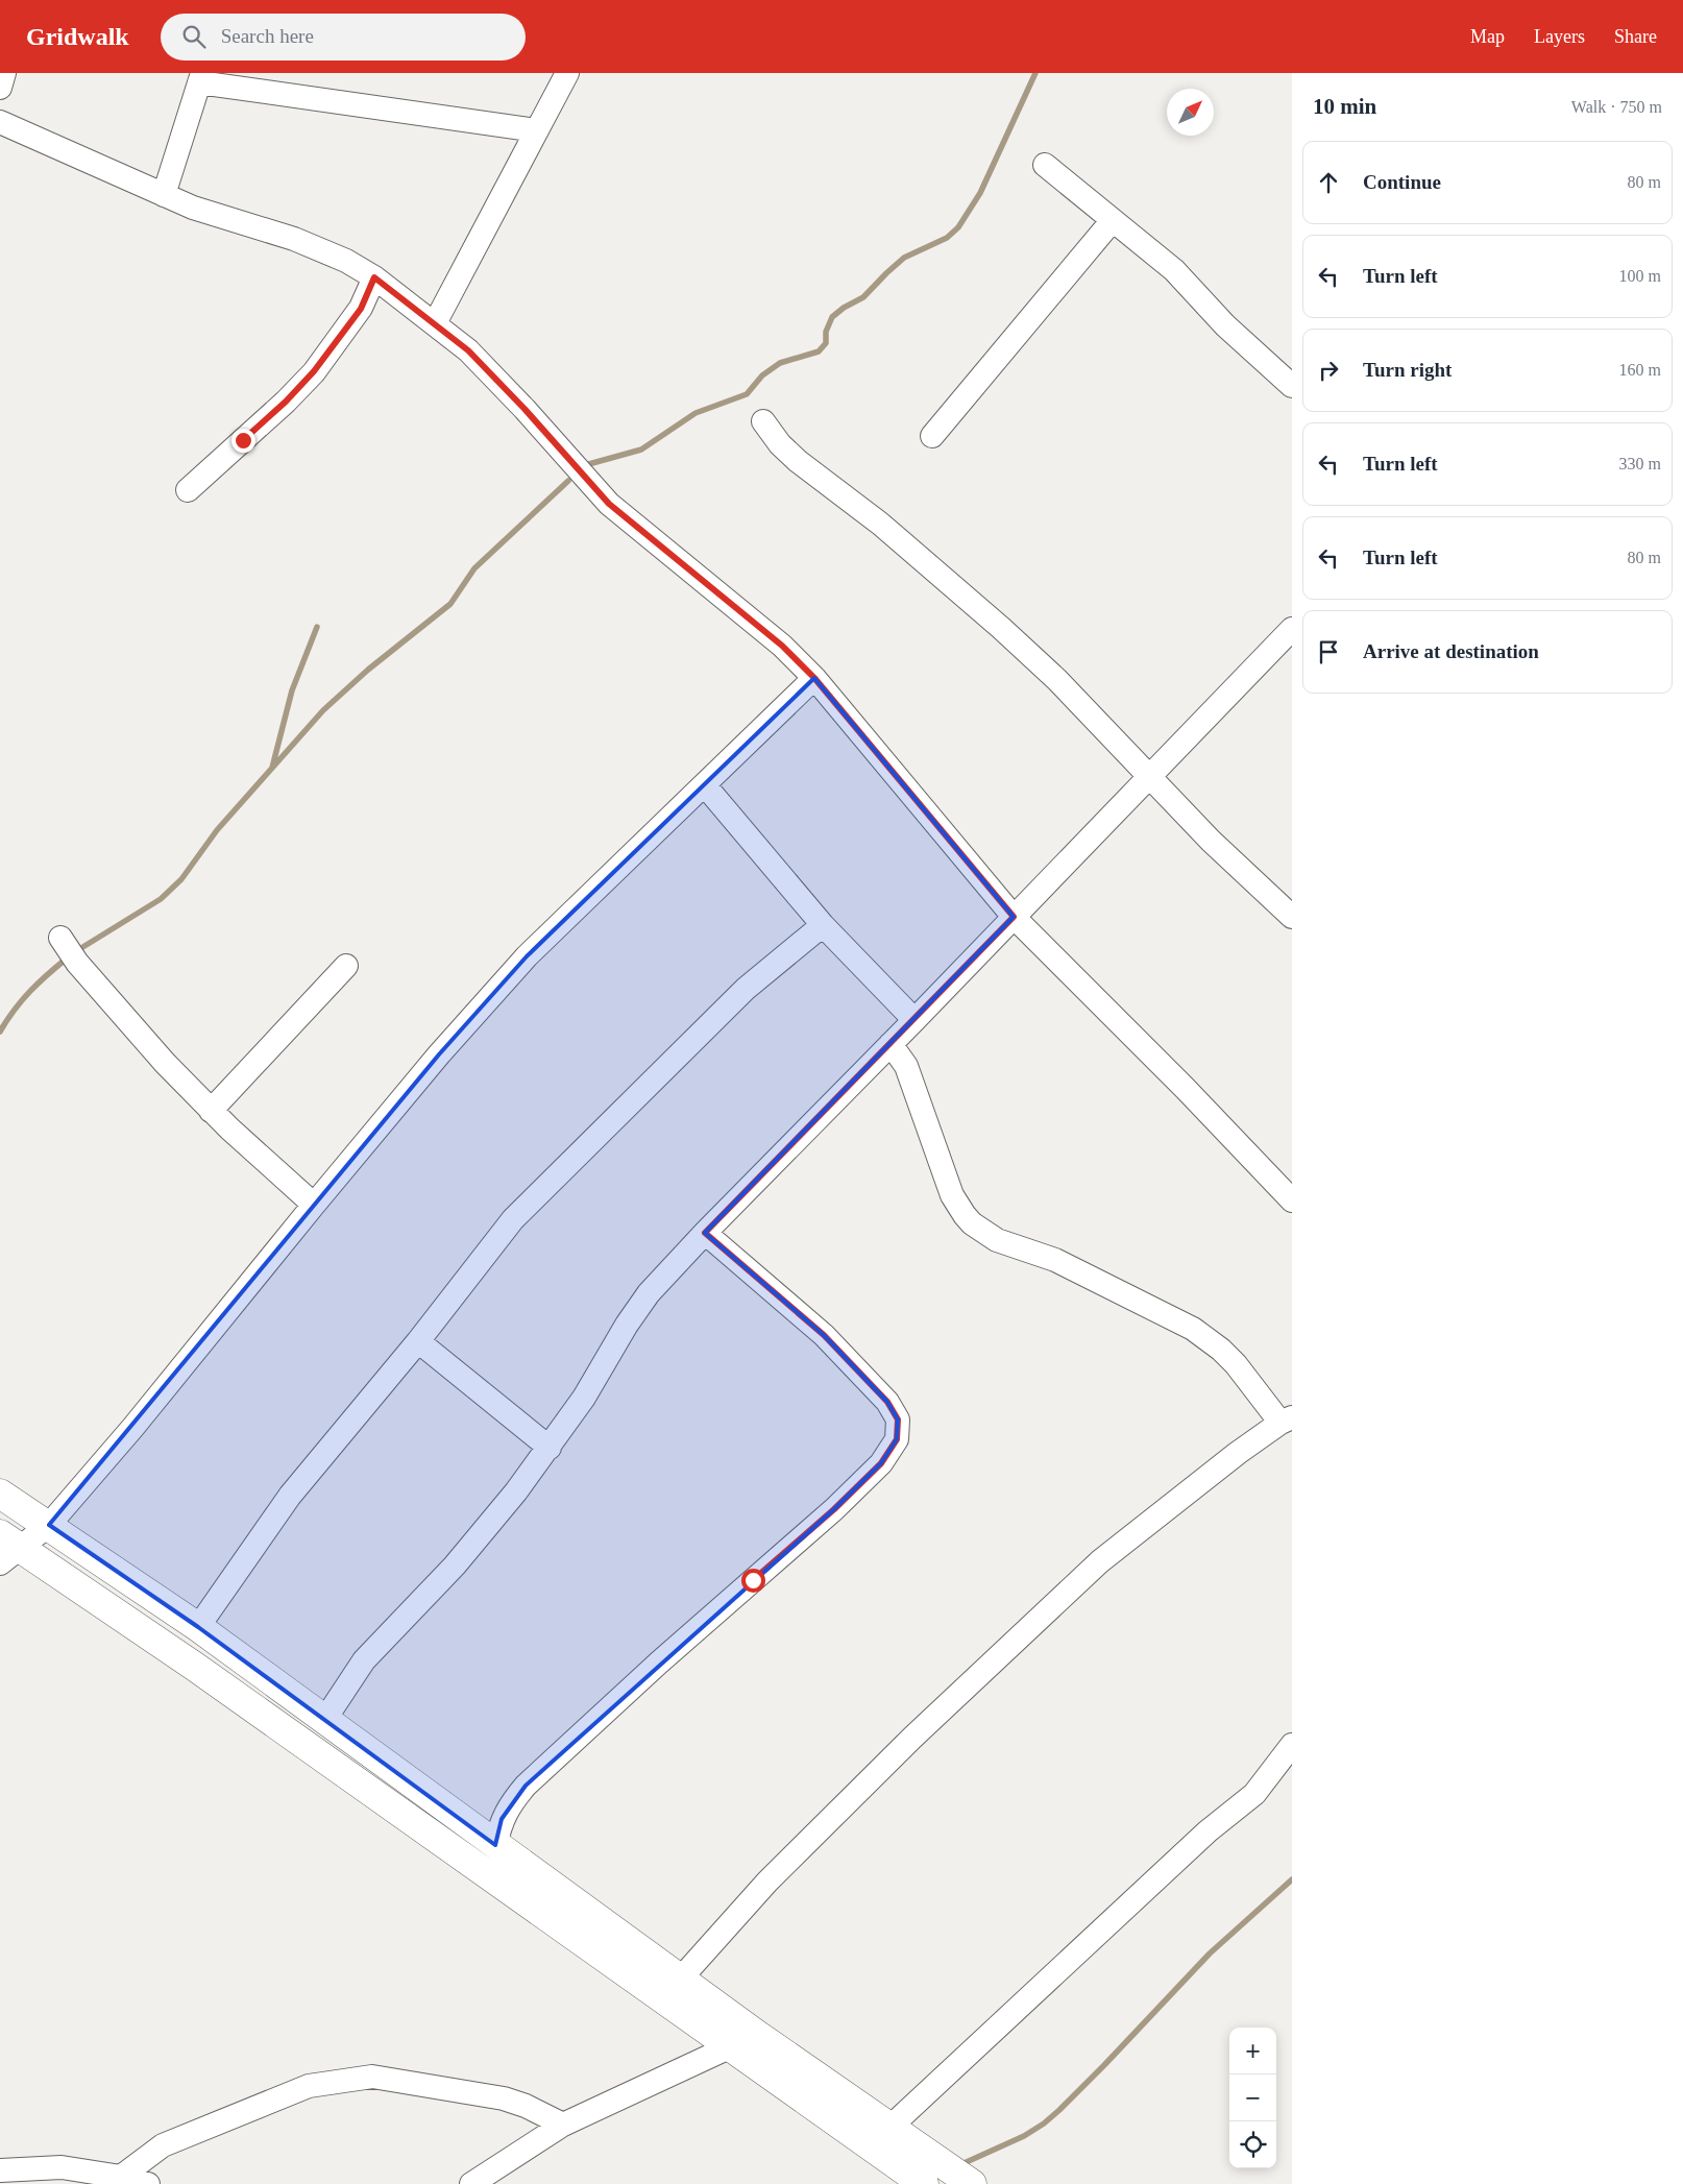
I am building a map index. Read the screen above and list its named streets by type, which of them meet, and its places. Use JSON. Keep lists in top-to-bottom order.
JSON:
{
  "north": "top right",
  "page": {
    "header": "Gridwalk",
    "search": "Search here",
    "nav": ["Map", "Layers", "Share"],
    "heading": ["10 min", "Walk · 750 m"],
    "list": [
      ["Continue", "80 m"],
      ["Turn left", "100 m"],
      ["Turn right", "160 m"],
      ["Turn left", "330 m"],
      ["Turn left", "80 m"],
      "Arrive at destination"
    ],
    "map_buttons": ["+", "−"]
  }
}
